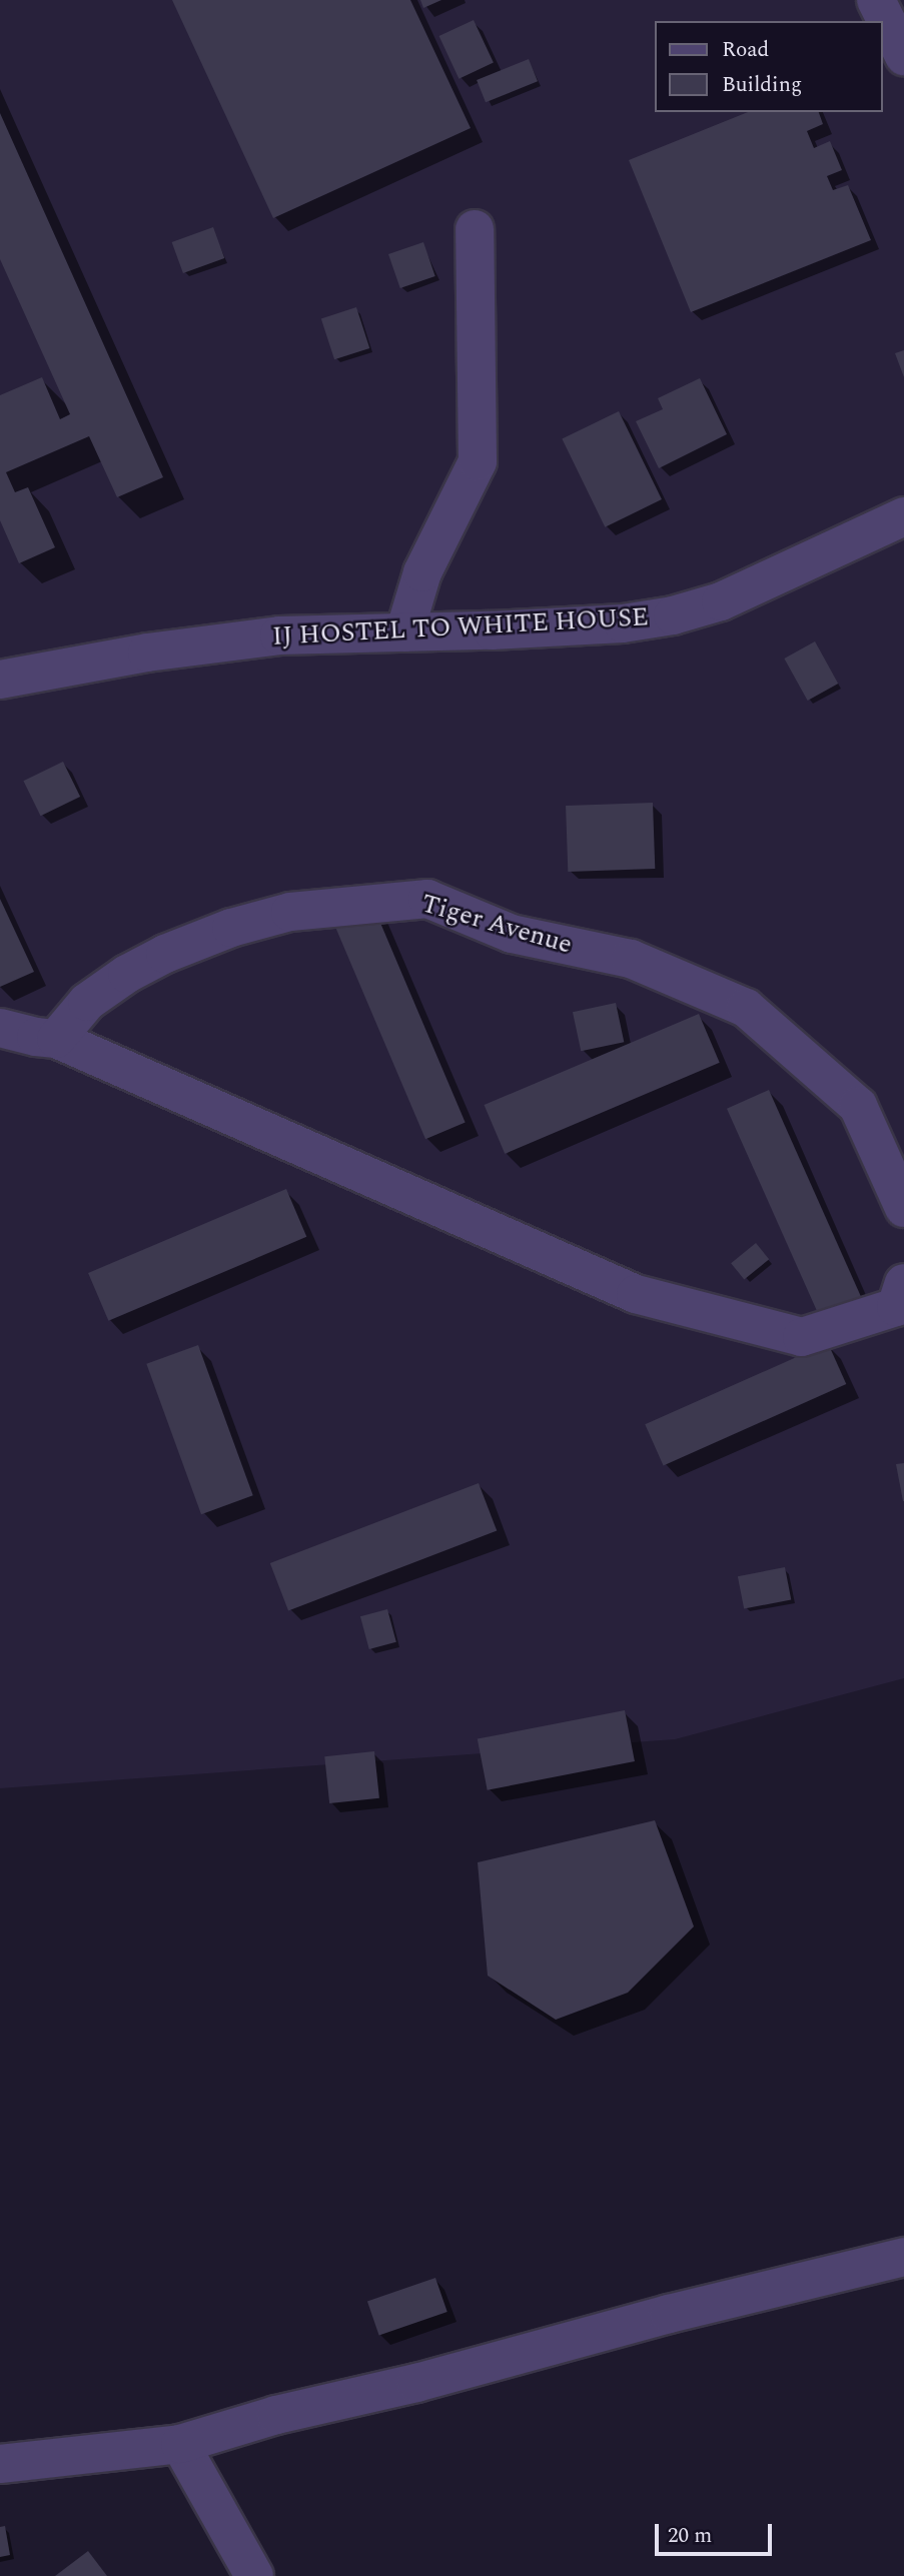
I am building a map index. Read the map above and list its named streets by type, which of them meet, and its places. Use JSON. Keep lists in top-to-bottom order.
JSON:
{
  "streets": {
    "street": ["IJ HOSTEL TO WHITE HOUSE", "Tiger Avenue"]
  },
  "legend": ["Road", "Building"],
  "scale_bar": "20 m"
}
